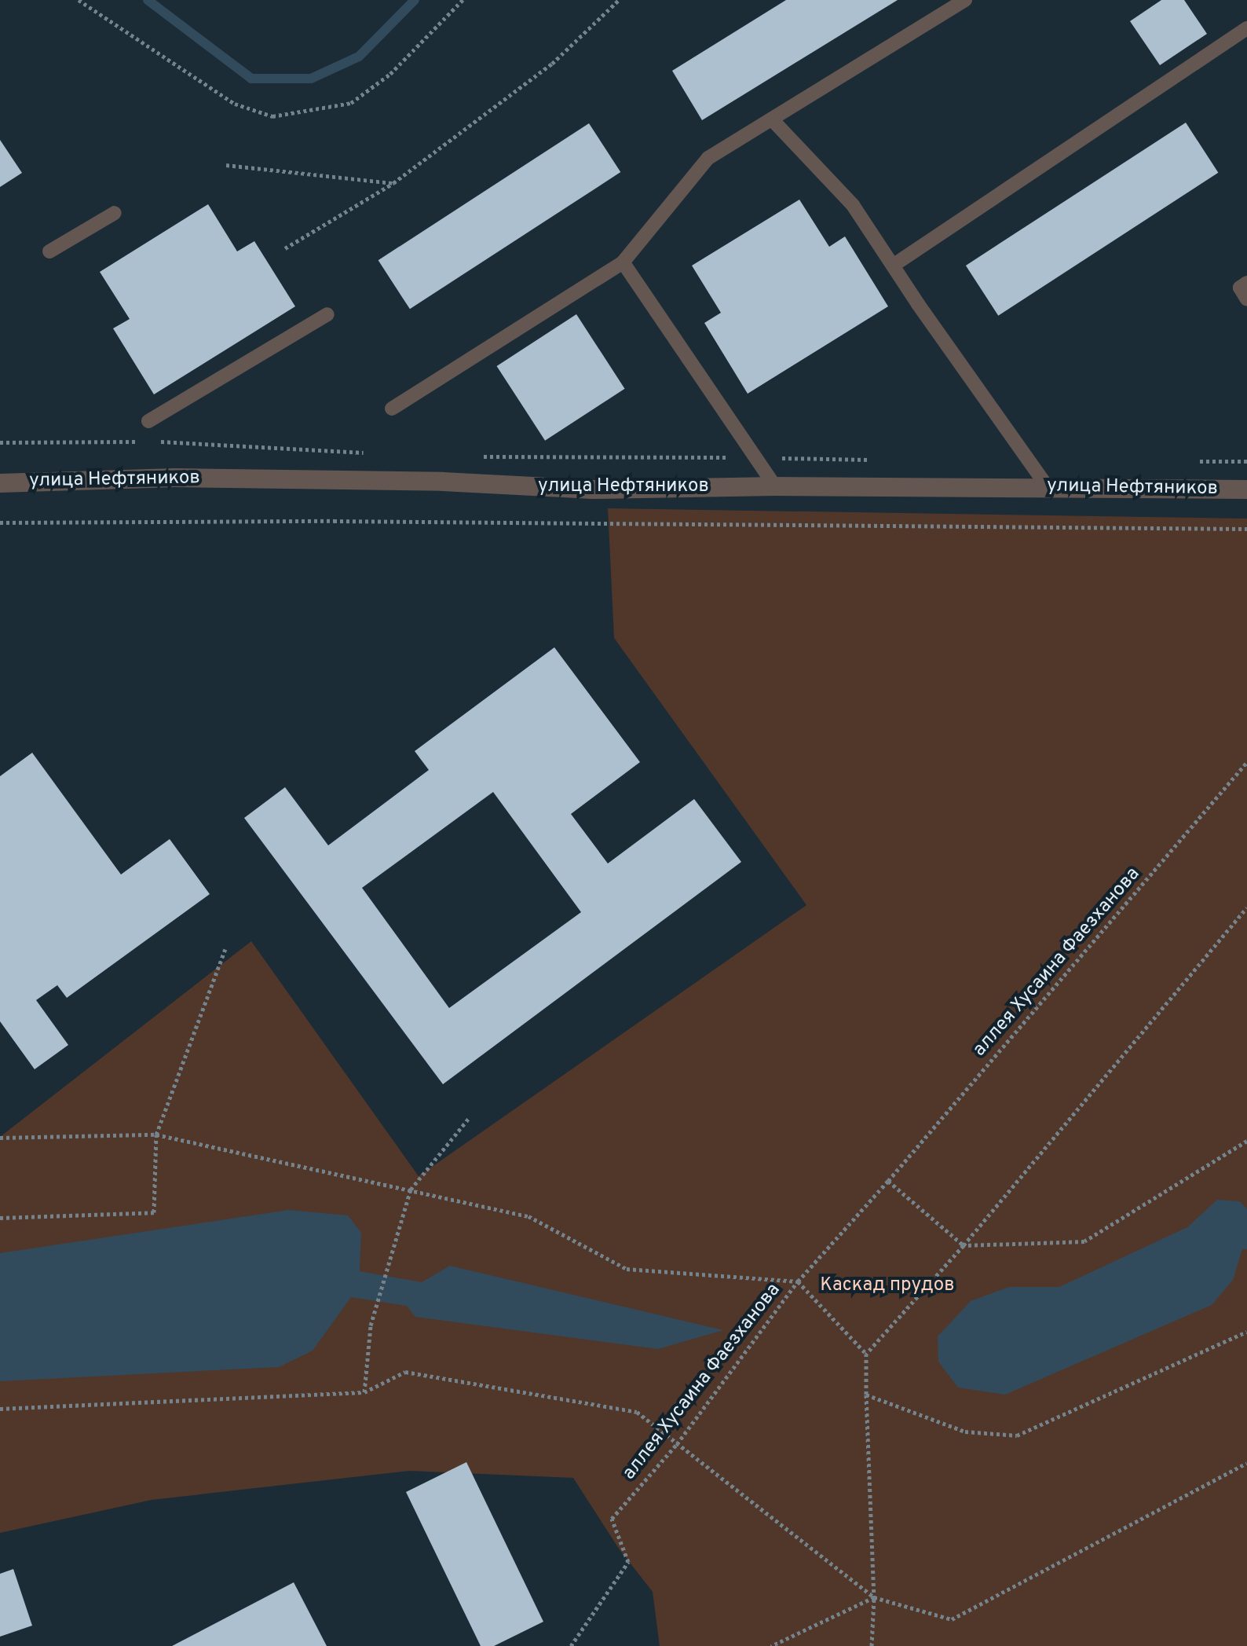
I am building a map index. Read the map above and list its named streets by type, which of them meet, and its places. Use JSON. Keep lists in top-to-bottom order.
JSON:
{
  "streets": {
    "street": ["улица Нефтяников"],
    "path": ["аллея Хусаина Фаезханова"]
  },
  "parks": ["Каскад прудов"]
}
